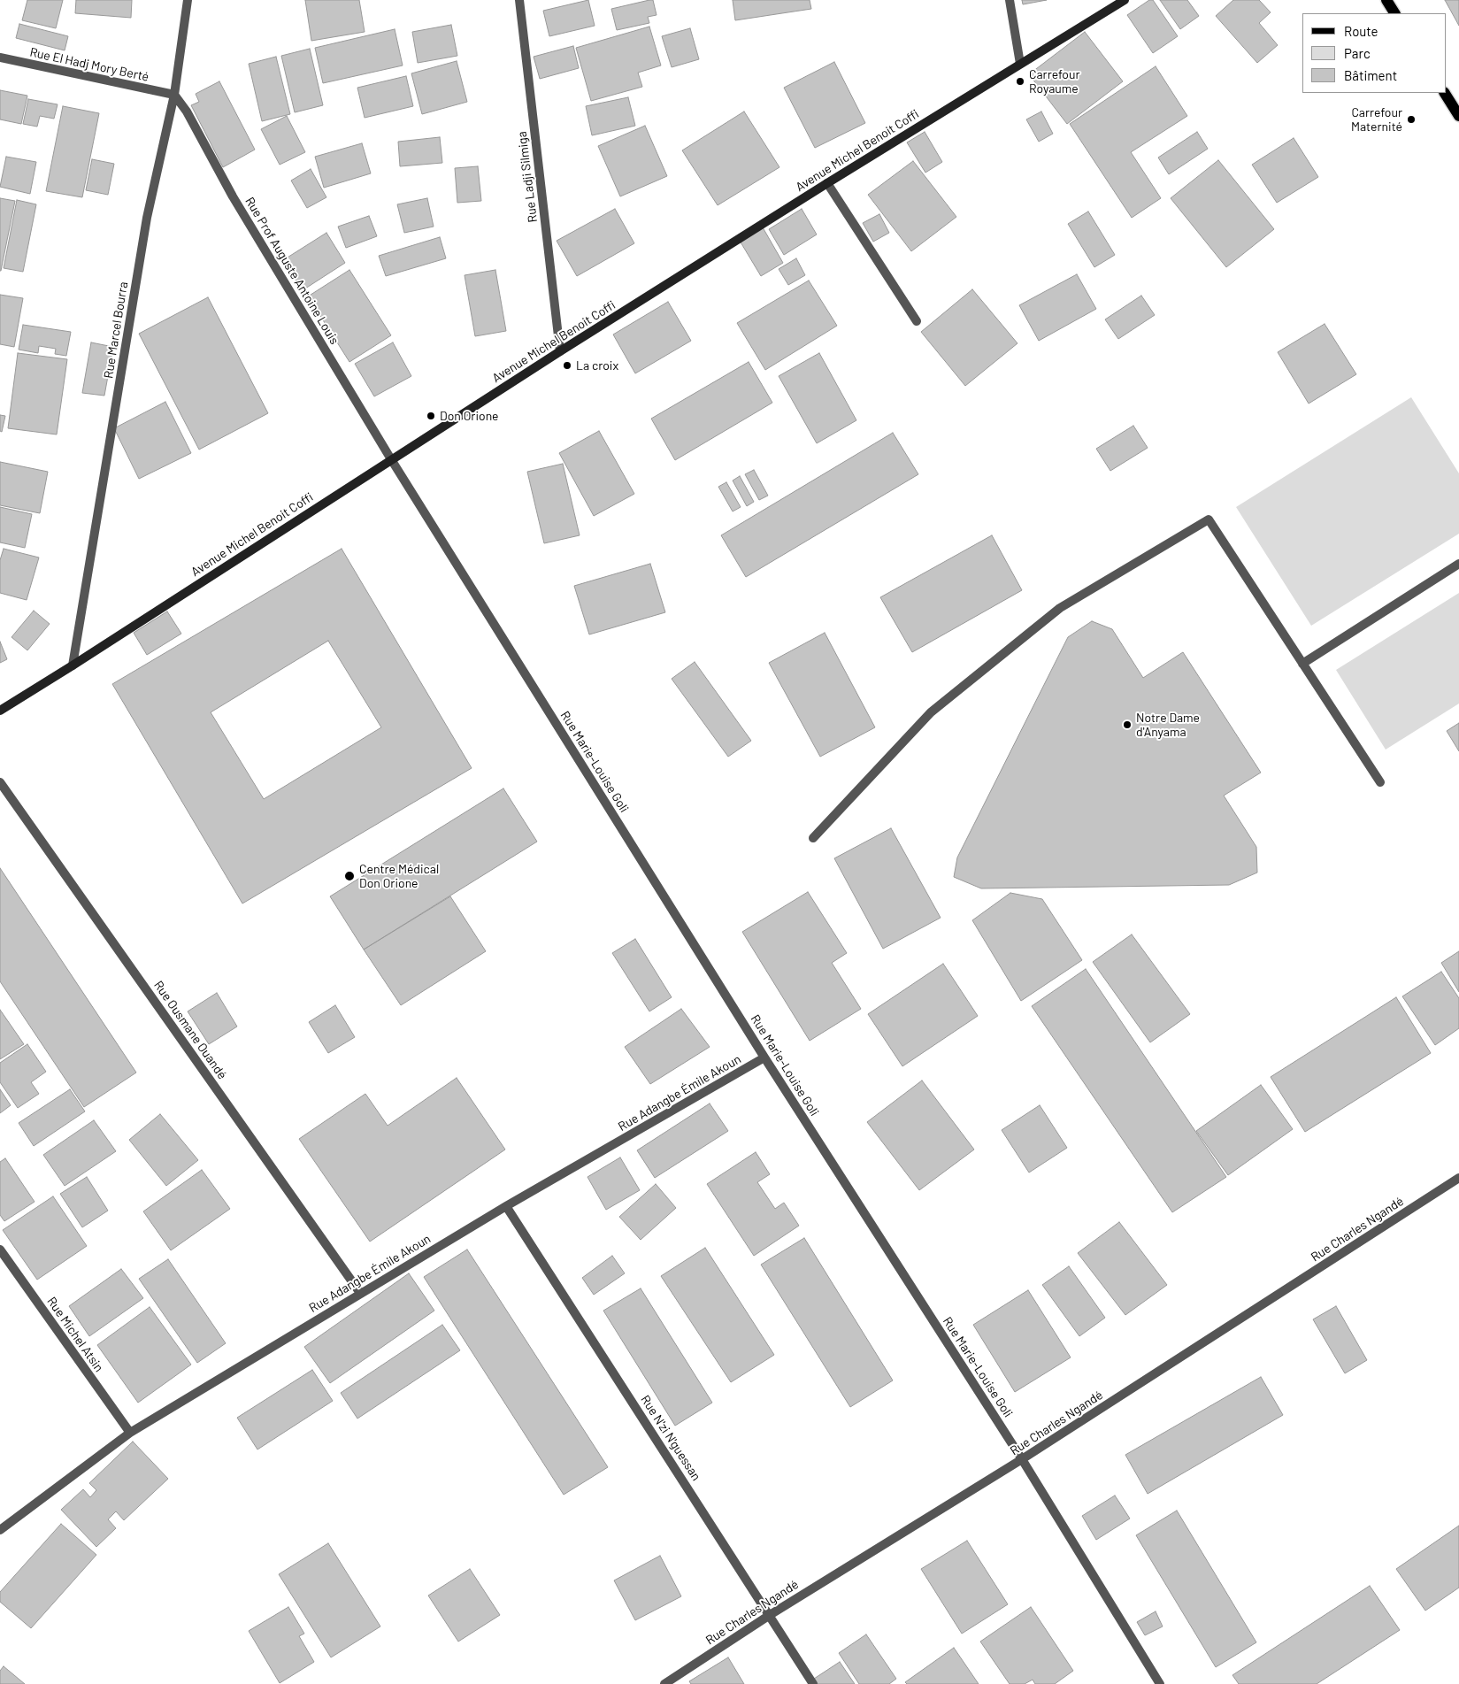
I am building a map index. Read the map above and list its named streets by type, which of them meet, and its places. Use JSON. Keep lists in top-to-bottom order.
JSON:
{
  "streets": {
    "street": [
      "Rue El Hadj Mory Berté",
      "Avenue Michel Benoit Coffi",
      "Rue Ladji Silmiga",
      "Rue Prof Auguste Antoine Louis",
      "Rue Marcel Bourra",
      "Rue Marie-Louise Goli",
      "Rue Ousmane Ouandé",
      "Rue Adangbe Émile Akoun",
      "Rue Charles Ngandé",
      "Rue Michel Atsin",
      "Rue N'zi N'guessan"
    ]
  },
  "crossings": [
    ["Rue El Hadj Mory Berté", "Rue Prof Auguste Antoine Louis"],
    ["Rue El Hadj Mory Berté", "Rue Marcel Bourra"],
    ["Avenue Michel Benoit Coffi", "Rue Ladji Silmiga"],
    ["Avenue Michel Benoit Coffi", "Rue Prof Auguste Antoine Louis"],
    ["Avenue Michel Benoit Coffi", "Rue Marcel Bourra"],
    ["Avenue Michel Benoit Coffi", "Rue Marie-Louise Goli"],
    ["Rue Prof Auguste Antoine Louis", "Rue Marcel Bourra"],
    ["Rue Prof Auguste Antoine Louis", "Rue Marie-Louise Goli"],
    ["Rue Marie-Louise Goli", "Rue Adangbe Émile Akoun"],
    ["Rue Marie-Louise Goli", "Rue Charles Ngandé"],
    ["Rue Ousmane Ouandé", "Rue Adangbe Émile Akoun"],
    ["Rue Adangbe Émile Akoun", "Rue Michel Atsin"],
    ["Rue Adangbe Émile Akoun", "Rue N'zi N'guessan"],
    ["Rue Charles Ngandé", "Rue N'zi N'guessan"]
  ],
  "places": [
    "Carrefour Royaume",
    "Carrefour Maternité",
    "La croix",
    "Don Orione",
    "Notre Dame d'Anyama",
    "Centre Médical Don Orione"
  ],
  "legend": ["Route", "Parc", "Bâtiment"]
}
